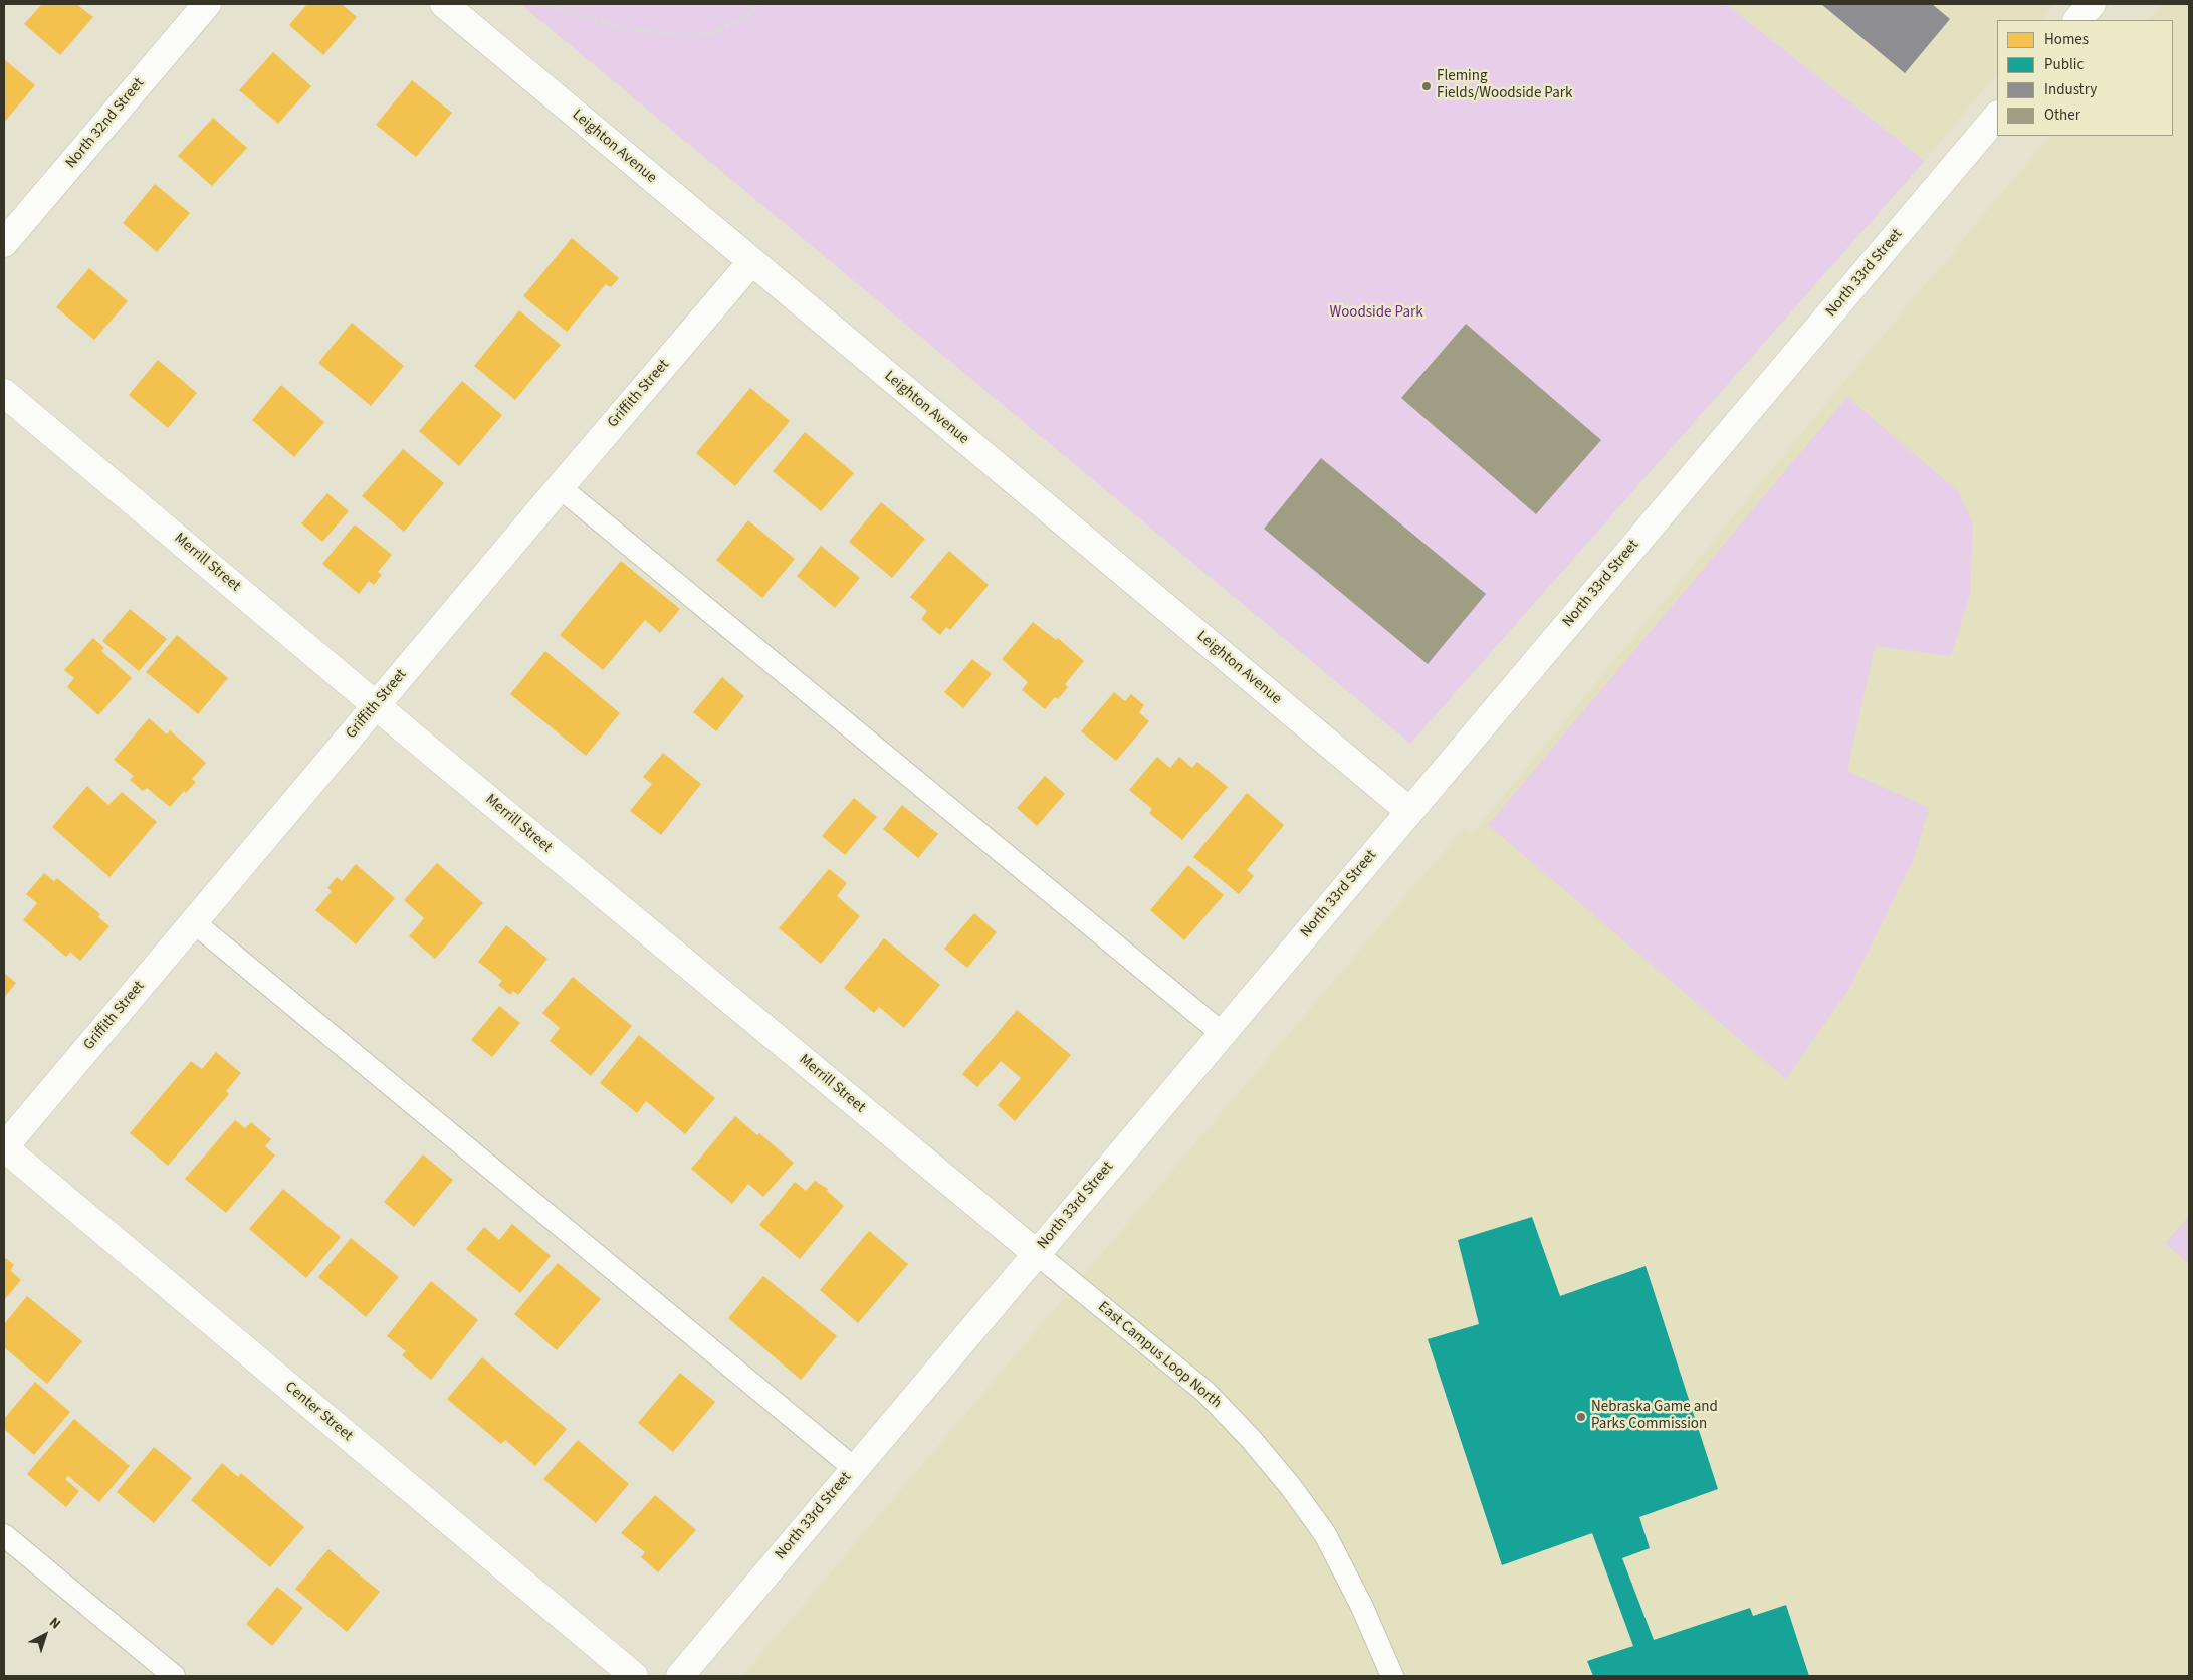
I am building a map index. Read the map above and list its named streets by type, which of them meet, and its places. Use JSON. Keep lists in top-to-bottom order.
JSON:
{
  "streets": {
    "street": [
      "North 32nd Street",
      "Leighton Avenue",
      "North 33rd Street",
      "Griffith Street",
      "Merrill Street",
      "Center Street"
    ],
    "lane": ["East Campus Loop North"]
  },
  "crossings": [
    ["Leighton Avenue", "North 33rd Street"],
    ["Leighton Avenue", "Griffith Street"],
    ["North 33rd Street", "Merrill Street"],
    ["North 33rd Street", "East Campus Loop North"],
    ["Griffith Street", "Merrill Street"],
    ["Griffith Street", "Center Street"],
    ["Merrill Street", "East Campus Loop North"]
  ],
  "parks": ["Woodside Park"],
  "places": ["Fleming Fields/Woodside Park", "Nebraska Game and Parks Commission"],
  "legend": [
    "Homes",
    "Public",
    "Industry",
    "Other"
  ],
  "north": "top right"
}
